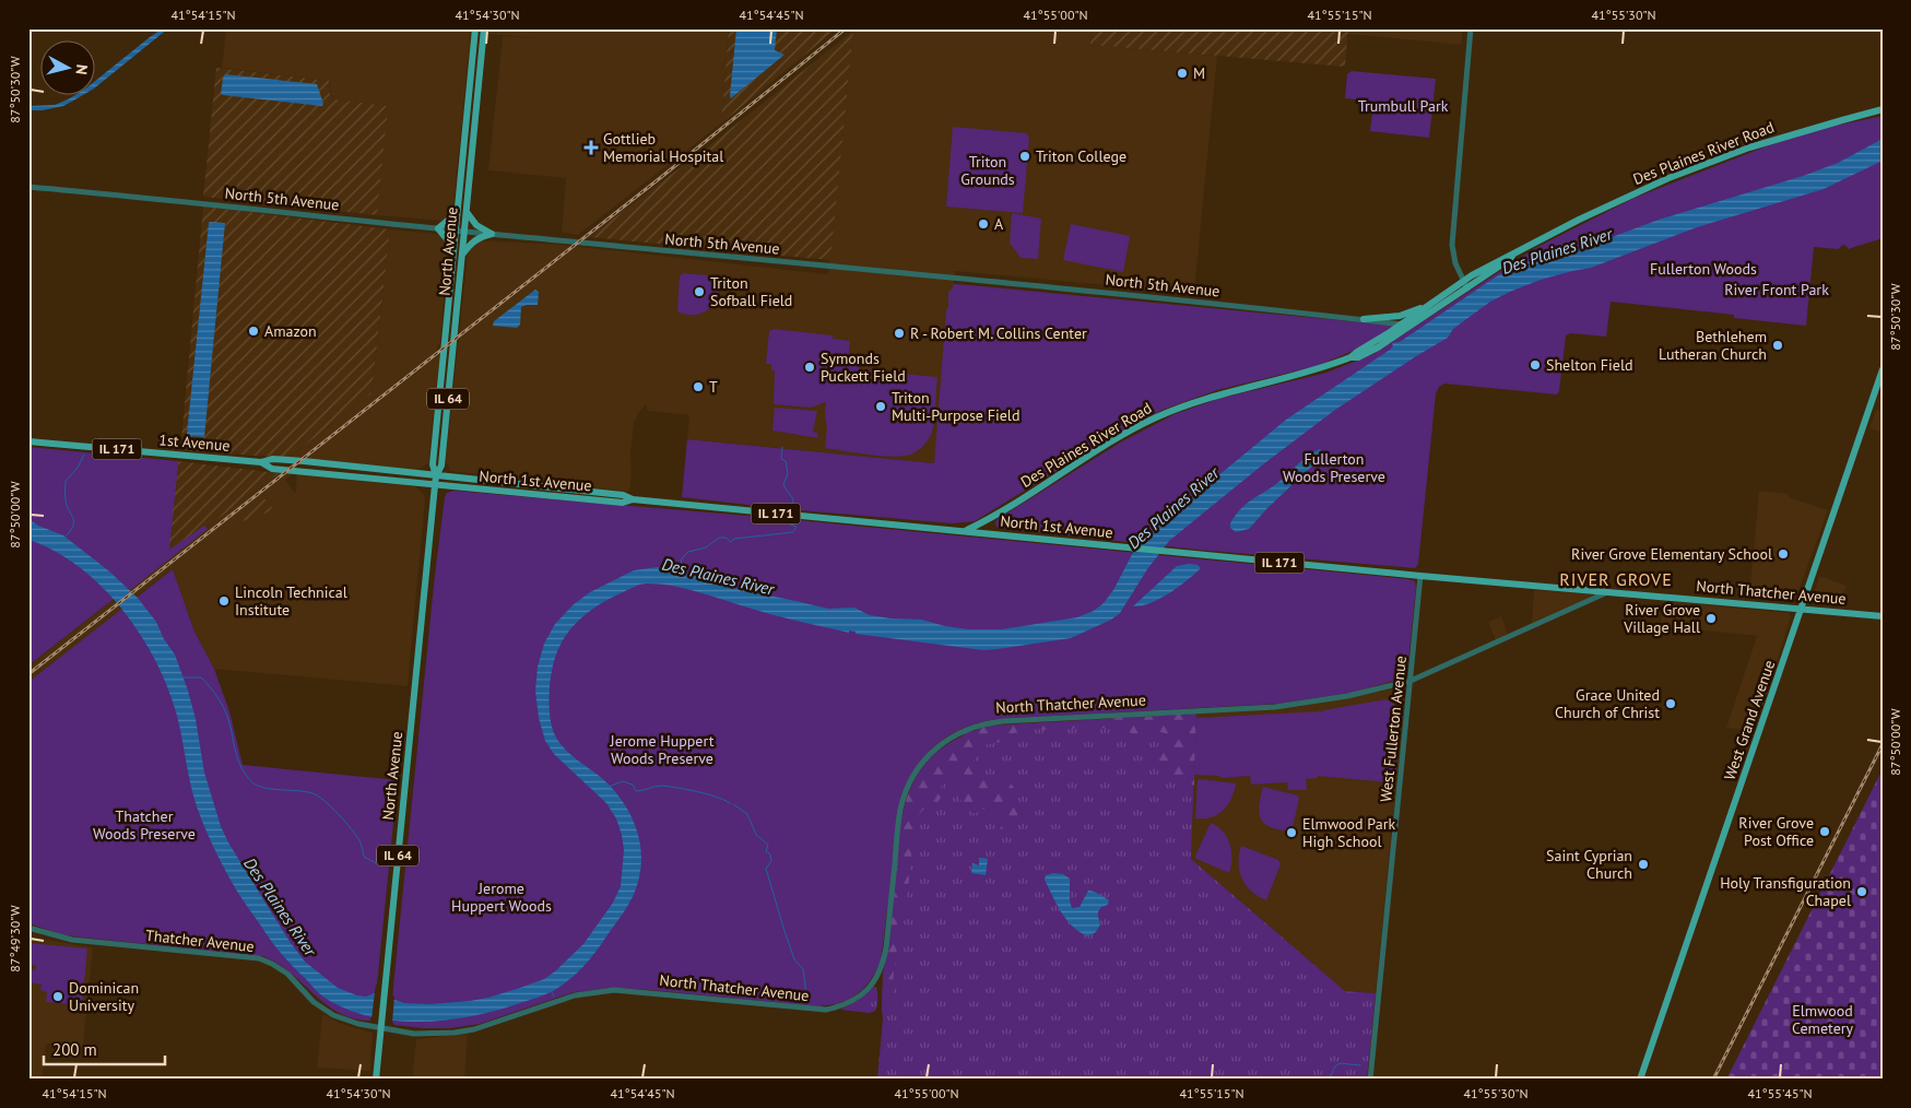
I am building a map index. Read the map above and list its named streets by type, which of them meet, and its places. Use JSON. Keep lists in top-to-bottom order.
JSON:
{
  "streets": {
    "main road": [
      "Des Plaines River Road",
      "North Avenue",
      "IL 64",
      "1st Avenue",
      "IL 171",
      "North 1st Avenue",
      "North Thatcher Avenue",
      "West Grand Avenue"
    ],
    "street": ["North 5th Avenue", "West Fullerton Avenue", "Thatcher Avenue"]
  },
  "crossings": [
    ["Des Plaines River Road", "North 5th Avenue"],
    ["Des Plaines River Road", "North 1st Avenue"],
    ["North 5th Avenue", "North Avenue"],
    ["North Avenue", "1st Avenue"],
    ["North Avenue", "North 1st Avenue"],
    ["North Avenue", "North Thatcher Avenue"],
    ["North Avenue", "Thatcher Avenue"],
    ["1st Avenue", "North 1st Avenue"],
    ["North 1st Avenue", "North Thatcher Avenue"],
    ["North 1st Avenue", "West Fullerton Avenue"],
    ["North Thatcher Avenue", "West Grand Avenue"],
    ["North Thatcher Avenue", "West Fullerton Avenue"],
    ["North Thatcher Avenue", "Thatcher Avenue"]
  ],
  "districts": ["RIVER GROVE"],
  "water": ["Des Plaines River"],
  "parks": [
    "Trumbull Park",
    "Triton Grounds",
    "Fullerton Woods",
    "River Front Park",
    "Fullerton Woods Preserve",
    "Jerome Huppert Woods Preserve",
    "Thatcher Woods Preserve",
    "Jerome Huppert Woods",
    "Elmwood Cemetery"
  ],
  "places": {
    "other": [
      "M",
      "Triton College",
      "A",
      "Triton Sofball Field",
      "Amazon",
      "R - Robert M. Collins Center",
      "Bethlehem Lutheran Church",
      "Shelton Field",
      "Symonds Puckett Field",
      "T",
      "Triton Multi-Purpose Field",
      "River Grove Elementary School",
      "Lincoln Technical Institute",
      "River Grove Village Hall",
      "Grace United Church of Christ",
      "River Grove Post Office",
      "Elmwood Park High School",
      "Saint Cyprian Church",
      "Holy Transfiguration Chapel",
      "Dominican University"
    ],
    "health": ["Gottlieb Memorial Hospital"]
  },
  "scale_bar": "200 m",
  "north": "right",
  "coordinates": [
    "41°54'15\"N",
    "41°54'30\"N",
    "41°54'45\"N",
    "41°55'00\"N",
    "41°55'15\"N",
    "41°55'30\"N",
    "87°50'30\"W",
    "87°50'00\"W",
    "87°49'30\"W",
    "41°55'45\"N"
  ]
}
